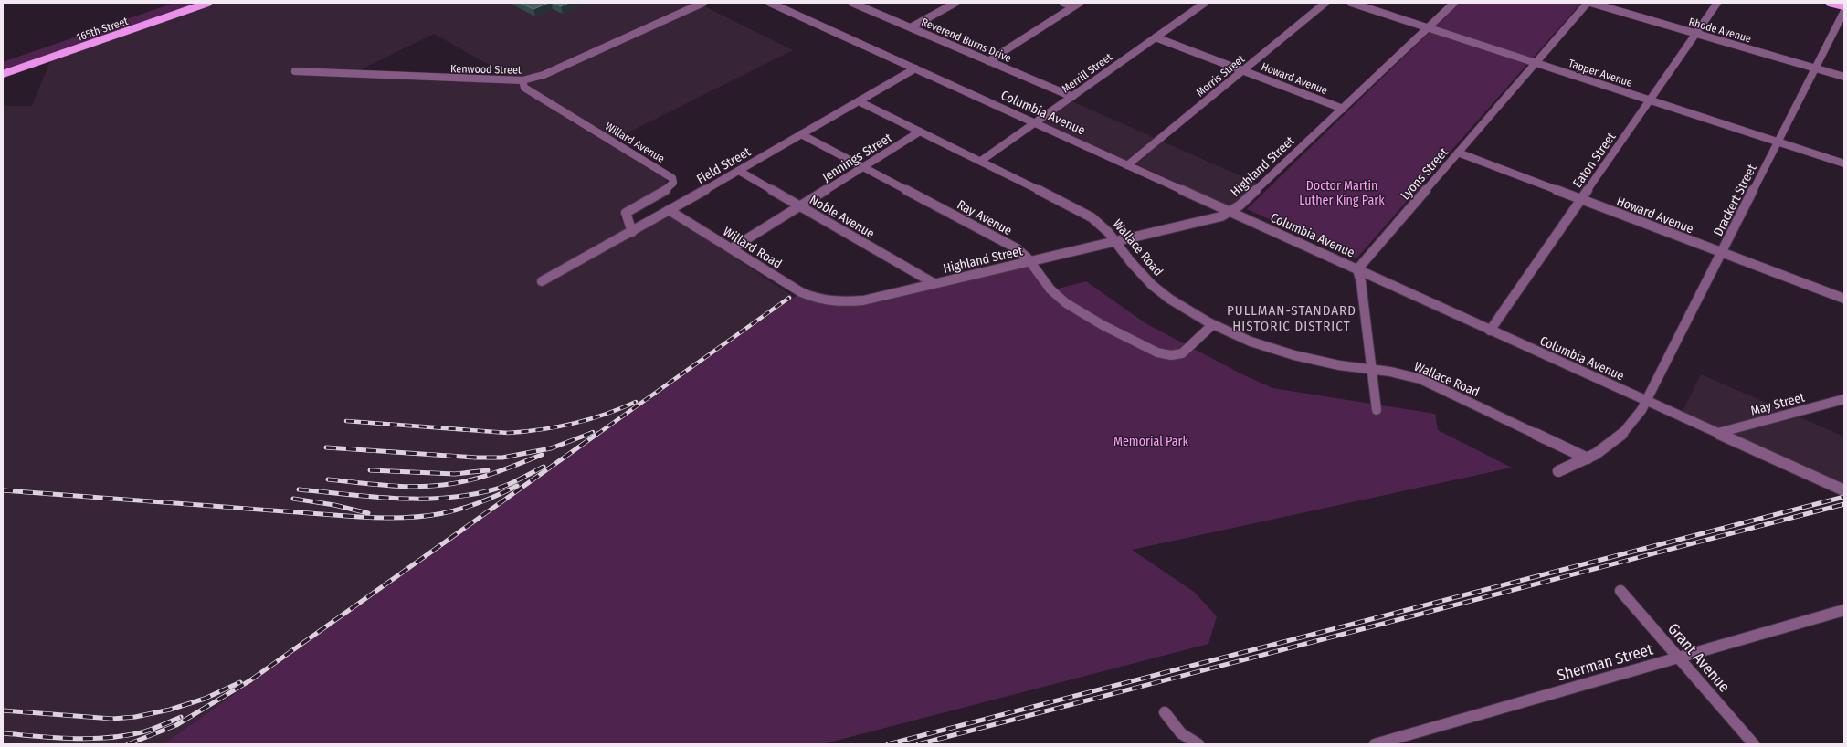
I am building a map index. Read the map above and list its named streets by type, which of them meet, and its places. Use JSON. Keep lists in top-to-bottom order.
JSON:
{
  "streets": {
    "main road": ["165th Street"],
    "street": [
      "Rhode Avenue",
      "Reverend Burns Drive",
      "Kenwood Street",
      "Merrill Street",
      "Tapper Avenue",
      "Morris Street",
      "Howard Avenue",
      "Columbia Avenue",
      "Willard Avenue",
      "Jennings Street",
      "Eaton Street",
      "Field Street",
      "Highland Street",
      "Lyons Street",
      "Drackert Street",
      "Noble Avenue",
      "Ray Avenue",
      "Willard Road",
      "Wallace Road",
      "May Street",
      "Grant Avenue",
      "Sherman Street"
    ]
  },
  "crossings": [
    ["Rhode Avenue", "Eaton Street"],
    ["Rhode Avenue", "Drackert Street"],
    ["Reverend Burns Drive", "Merrill Street"],
    ["Kenwood Street", "Willard Avenue"],
    ["Merrill Street", "Howard Avenue"],
    ["Merrill Street", "Columbia Avenue"],
    ["Merrill Street", "Wallace Road"],
    ["Tapper Avenue", "Eaton Street"],
    ["Tapper Avenue", "Highland Street"],
    ["Tapper Avenue", "Lyons Street"],
    ["Tapper Avenue", "Drackert Street"],
    ["Morris Street", "Howard Avenue"],
    ["Morris Street", "Columbia Avenue"],
    ["Howard Avenue", "Eaton Street"],
    ["Howard Avenue", "Highland Street"],
    ["Howard Avenue", "Lyons Street"],
    ["Howard Avenue", "Drackert Street"],
    ["Columbia Avenue", "Eaton Street"],
    ["Columbia Avenue", "Field Street"],
    ["Columbia Avenue", "Highland Street"],
    ["Columbia Avenue", "Lyons Street"],
    ["Columbia Avenue", "Drackert Street"],
    ["Columbia Avenue", "May Street"],
    ["Willard Avenue", "Field Street"],
    ["Jennings Street", "Noble Avenue"],
    ["Jennings Street", "Ray Avenue"],
    ["Jennings Street", "Willard Road"],
    ["Jennings Street", "Wallace Road"],
    ["Field Street", "Noble Avenue"],
    ["Field Street", "Ray Avenue"],
    ["Field Street", "Willard Road"],
    ["Field Street", "Wallace Road"],
    ["Highland Street", "Noble Avenue"],
    ["Highland Street", "Ray Avenue"],
    ["Highland Street", "Willard Road"],
    ["Highland Street", "Wallace Road"],
    ["Drackert Street", "Wallace Road"],
    ["Ray Avenue", "Wallace Road"],
    ["Grant Avenue", "Sherman Street"]
  ],
  "districts": ["PULLMAN-STANDARD HISTORIC DISTRICT"],
  "parks": ["Doctor Martin Luther King Park", "Memorial Park"]
}
